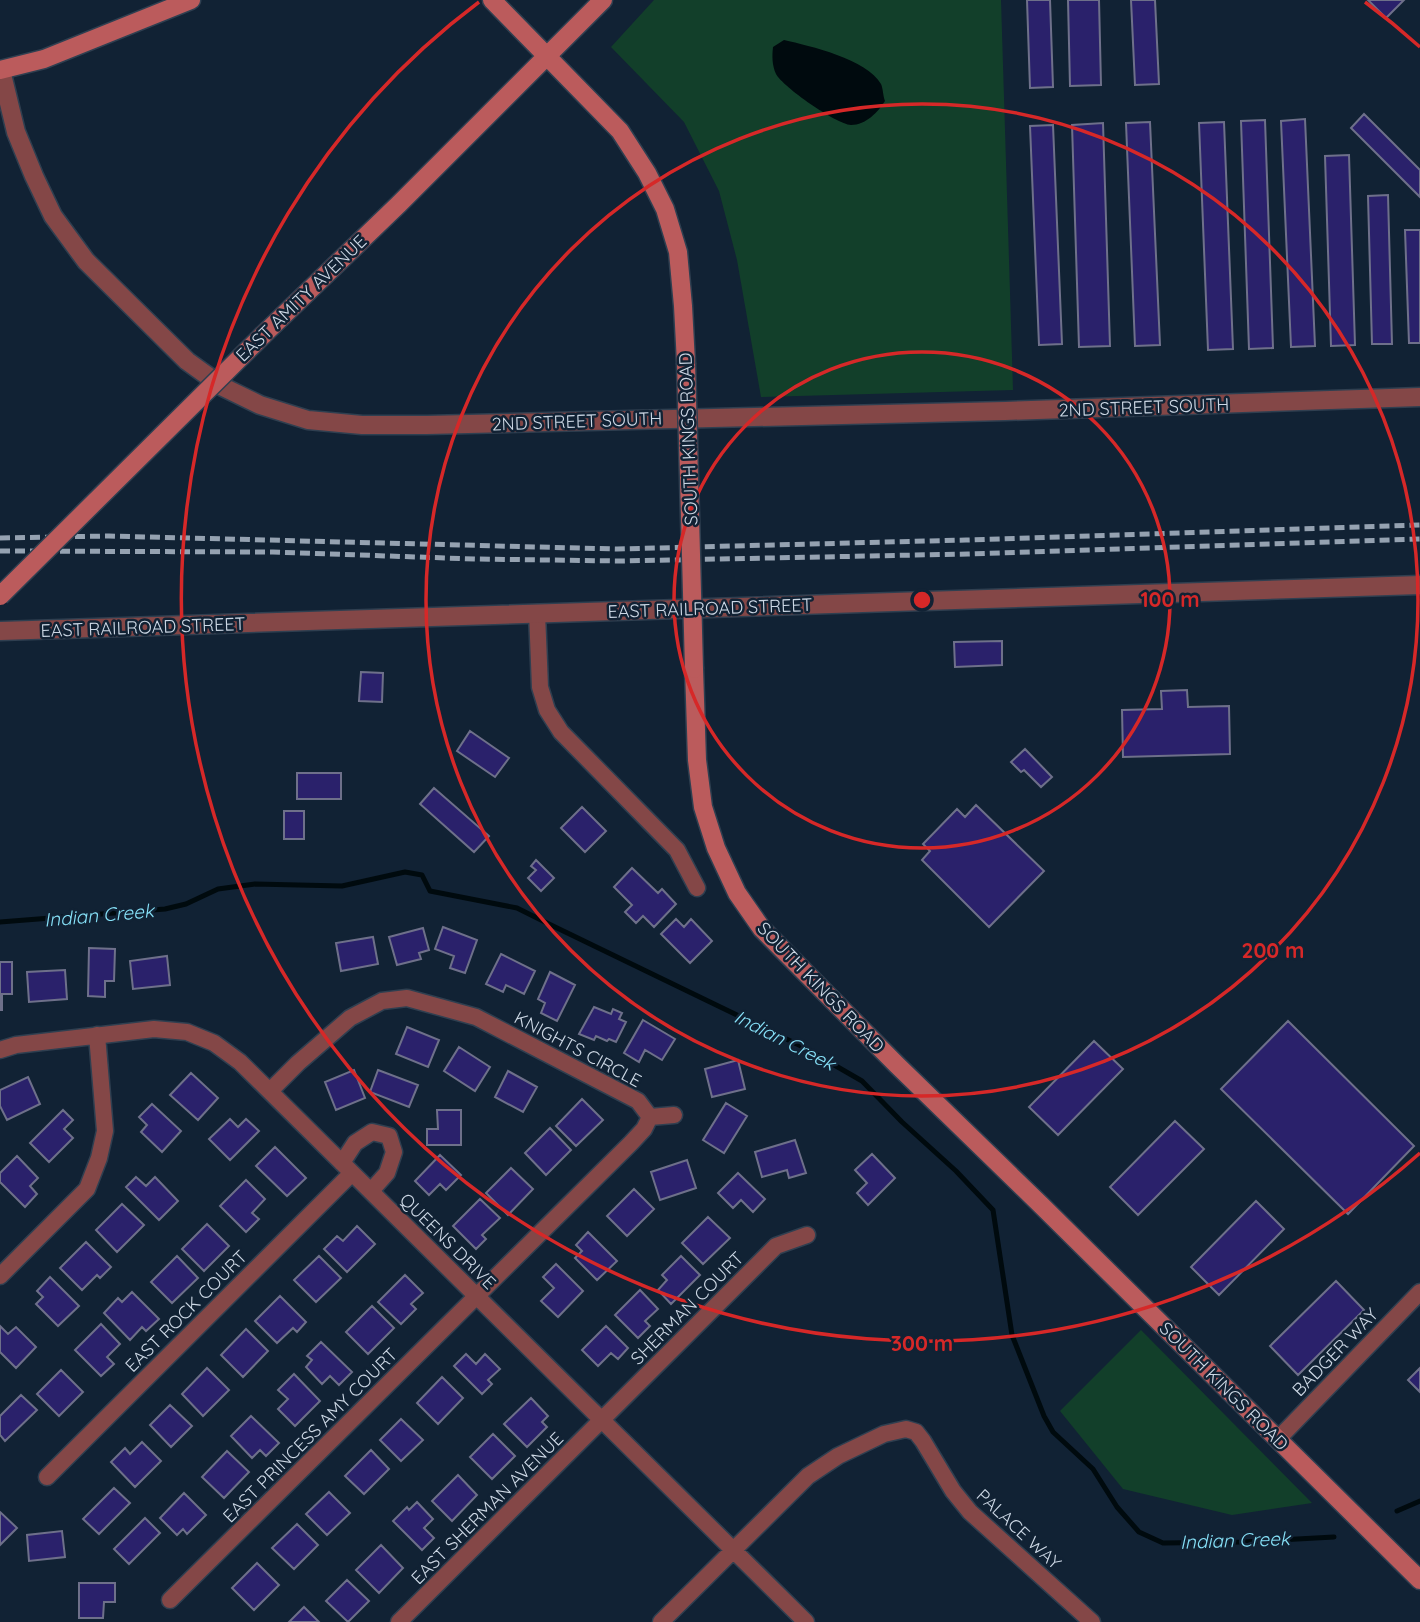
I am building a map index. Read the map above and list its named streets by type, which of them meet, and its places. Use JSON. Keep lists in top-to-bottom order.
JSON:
{
  "streets": {
    "main road": ["EAST AMITY AVENUE", "SOUTH KINGS ROAD"],
    "street": [
      "2ND STREET SOUTH",
      "EAST RAILROAD STREET",
      "KNIGHTS CIRCLE",
      "QUEENS DRIVE",
      "SHERMAN COURT",
      "EAST ROCK COURT",
      "BADGER WAY",
      "EAST PRINCESS AMY COURT",
      "EAST SHERMAN AVENUE",
      "PALACE WAY"
    ]
  },
  "crossings": [
    ["EAST AMITY AVENUE", "SOUTH KINGS ROAD"],
    ["SOUTH KINGS ROAD", "BADGER WAY"],
    ["KNIGHTS CIRCLE", "QUEENS DRIVE"],
    ["QUEENS DRIVE", "SHERMAN COURT"],
    ["QUEENS DRIVE", "EAST ROCK COURT"],
    ["QUEENS DRIVE", "EAST PRINCESS AMY COURT"],
    ["QUEENS DRIVE", "EAST SHERMAN AVENUE"],
    ["QUEENS DRIVE", "PALACE WAY"],
    ["SHERMAN COURT", "EAST SHERMAN AVENUE"]
  ],
  "water": ["Indian Creek"],
  "rings": ["100 m", "200 m", "300 m"]
}
